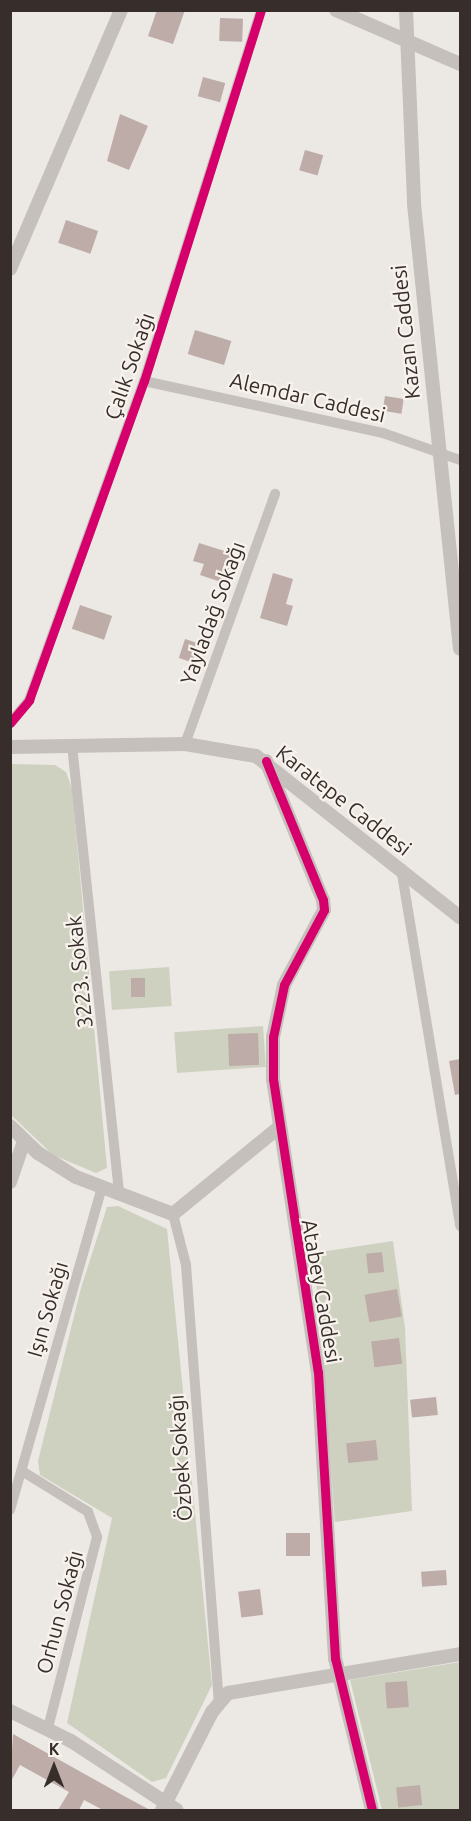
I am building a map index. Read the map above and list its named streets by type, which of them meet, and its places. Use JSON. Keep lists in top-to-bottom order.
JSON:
{
  "streets": {
    "street": [
      "Kazan Caddesi",
      "Çalık Sokağı",
      "Alemdar Caddesi",
      "Yayladağ Sokağı",
      "Karatepe Caddesi",
      "3223. Sokak",
      "Atabey Caddesi",
      "Işın Sokağı",
      "Özbek Sokağı",
      "Orhun Sokağı"
    ]
  },
  "crossings": [
    ["Kazan Caddesi", "Alemdar Caddesi"],
    ["Çalık Sokağı", "Alemdar Caddesi"],
    ["Yayladağ Sokağı", "Karatepe Caddesi"],
    ["Karatepe Caddesi", "3223. Sokak"],
    ["Karatepe Caddesi", "Atabey Caddesi"],
    ["Işın Sokağı", "Orhun Sokağı"]
  ],
  "north": "top"
}
